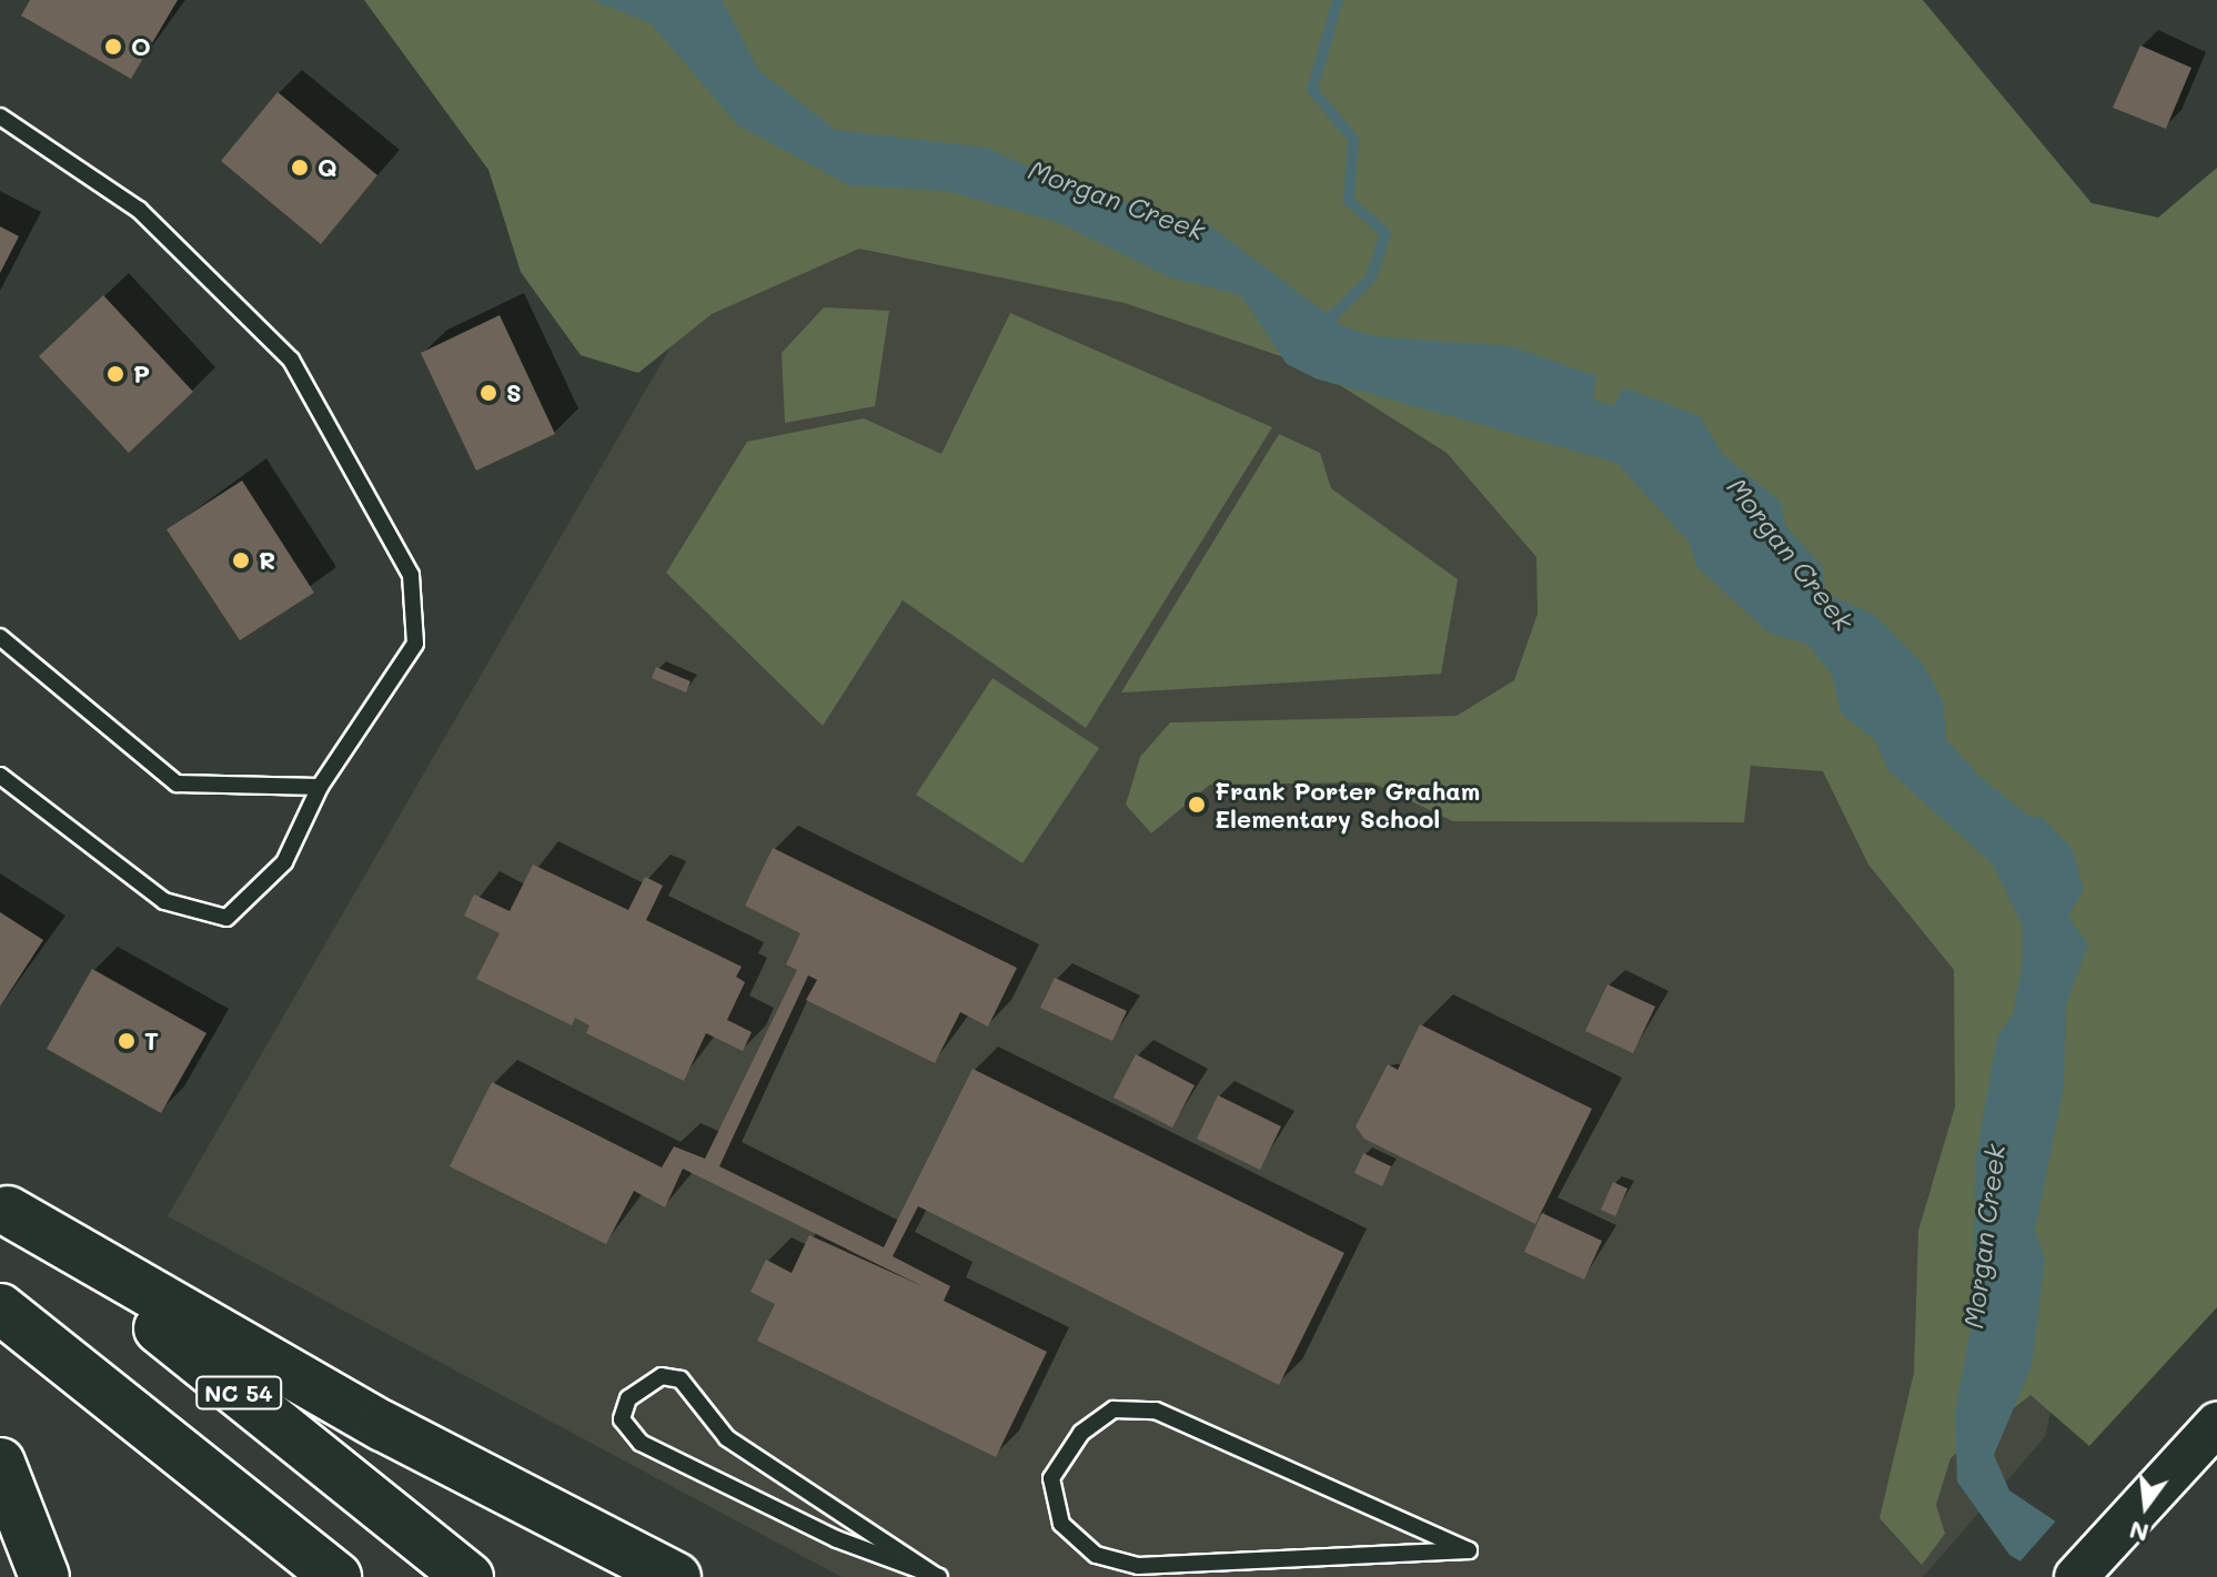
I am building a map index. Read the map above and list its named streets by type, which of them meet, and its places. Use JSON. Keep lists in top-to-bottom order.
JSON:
{
  "streets": {
    "highway": ["NC 54"]
  },
  "water": ["Morgan Creek"],
  "places": [
    "O",
    "Q",
    "P",
    "S",
    "R",
    "Frank Porter Graham Elementary School",
    "T"
  ],
  "north": "bottom"
}
